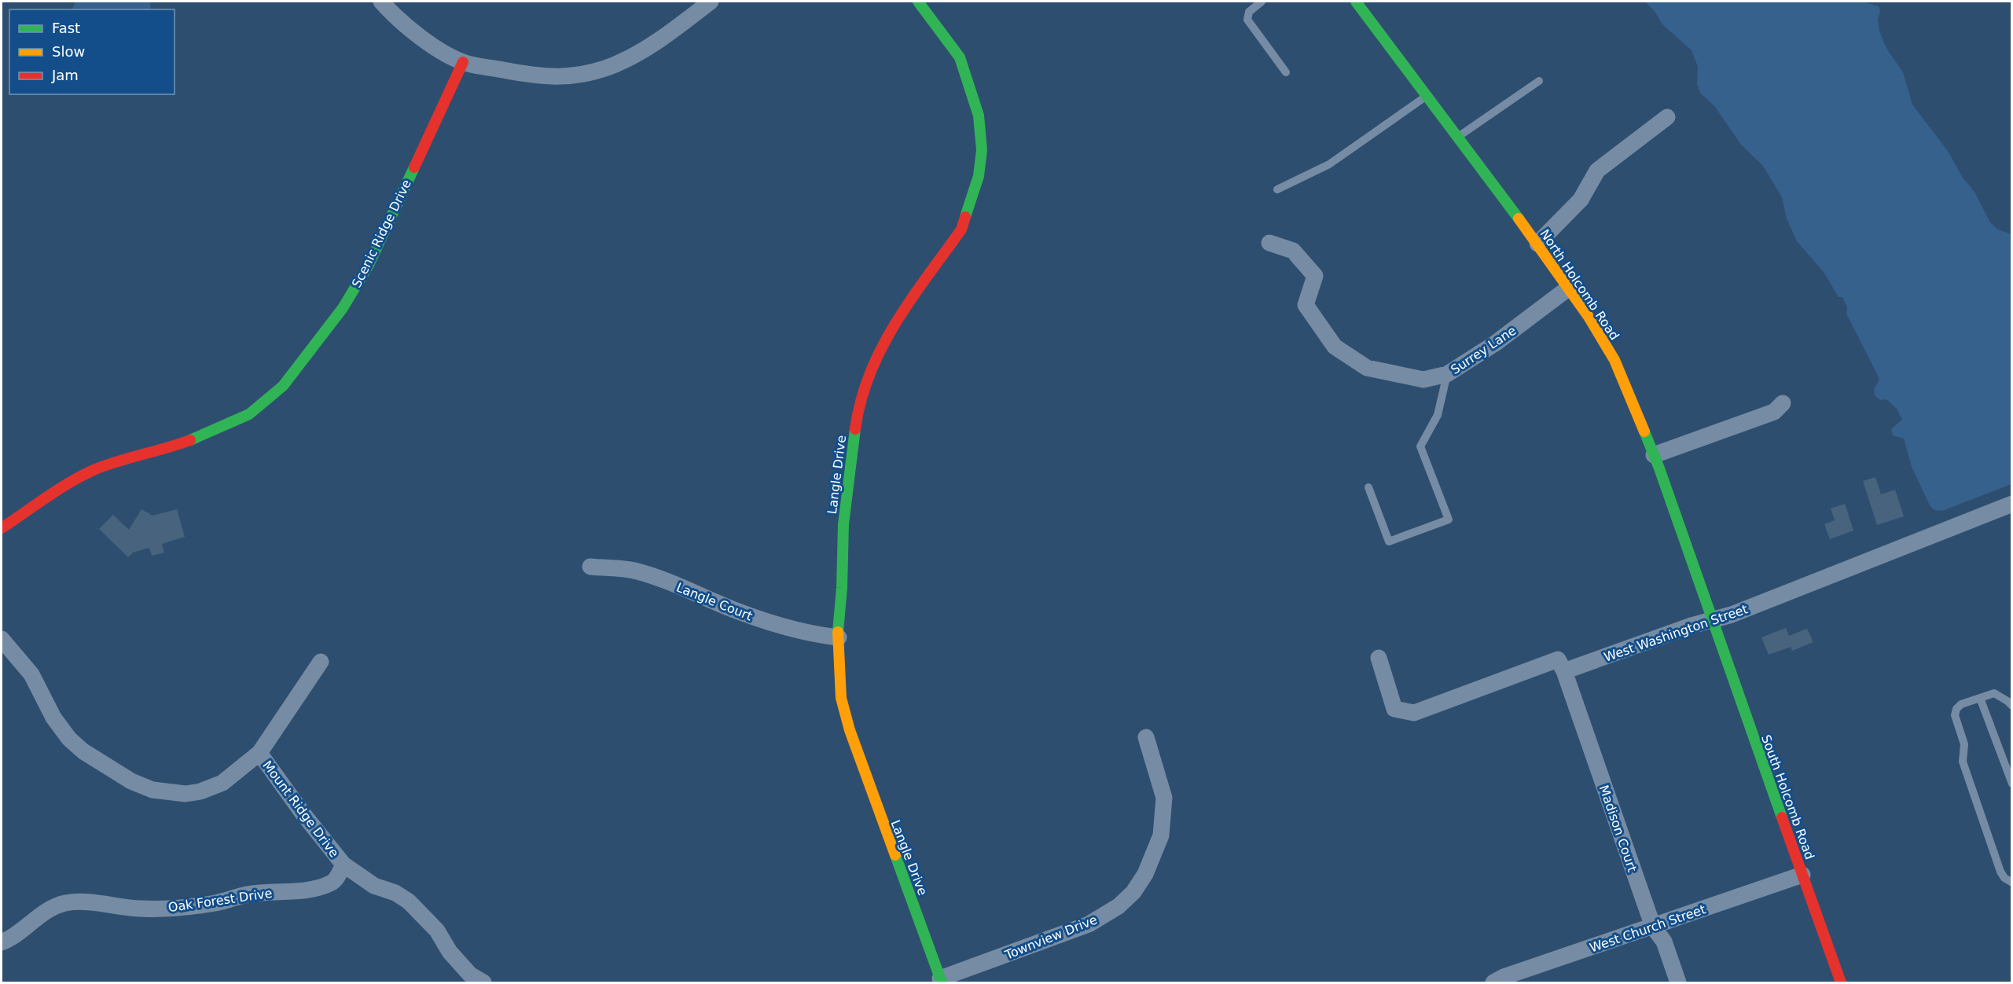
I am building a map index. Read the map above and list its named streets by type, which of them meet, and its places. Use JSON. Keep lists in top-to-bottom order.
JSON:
{
  "streets": {
    "street": [
      "Scenic Ridge Drive",
      "North Holcomb Road",
      "Surrey Lane",
      "Langle Drive",
      "Langle Court",
      "West Washington Street",
      "South Holcomb Road",
      "Mount Ridge Drive",
      "Madison Court",
      "Oak Forest Drive",
      "West Church Street",
      "Townview Drive"
    ]
  },
  "crossings": [
    ["North Holcomb Road", "Surrey Lane"],
    ["North Holcomb Road", "West Washington Street"],
    ["North Holcomb Road", "South Holcomb Road"],
    ["Langle Drive", "Langle Court"],
    ["Langle Drive", "Townview Drive"],
    ["West Washington Street", "South Holcomb Road"],
    ["West Washington Street", "Madison Court"],
    ["South Holcomb Road", "West Church Street"],
    ["Mount Ridge Drive", "Oak Forest Drive"],
    ["Madison Court", "West Church Street"]
  ],
  "legend": ["Fast", "Slow", "Jam"]
}
